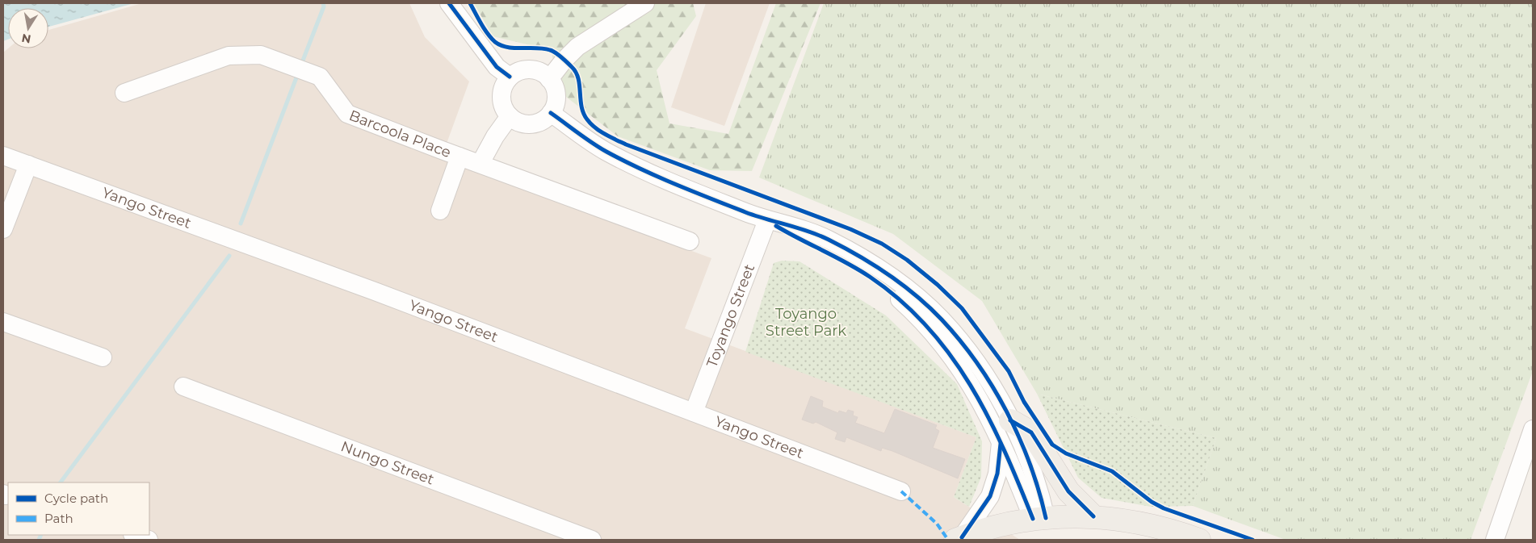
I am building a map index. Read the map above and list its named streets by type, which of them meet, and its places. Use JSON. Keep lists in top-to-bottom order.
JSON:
{
  "streets": {
    "street": [
      "Barcoola Place",
      "Yango Street",
      "Toyango Street",
      "Nungo Street"
    ]
  },
  "crossings": [
    ["Yango Street", "Toyango Street"]
  ],
  "parks": ["Toyango Street Park"],
  "legend": ["Cycle path", "Path"],
  "north": "bottom"
}
